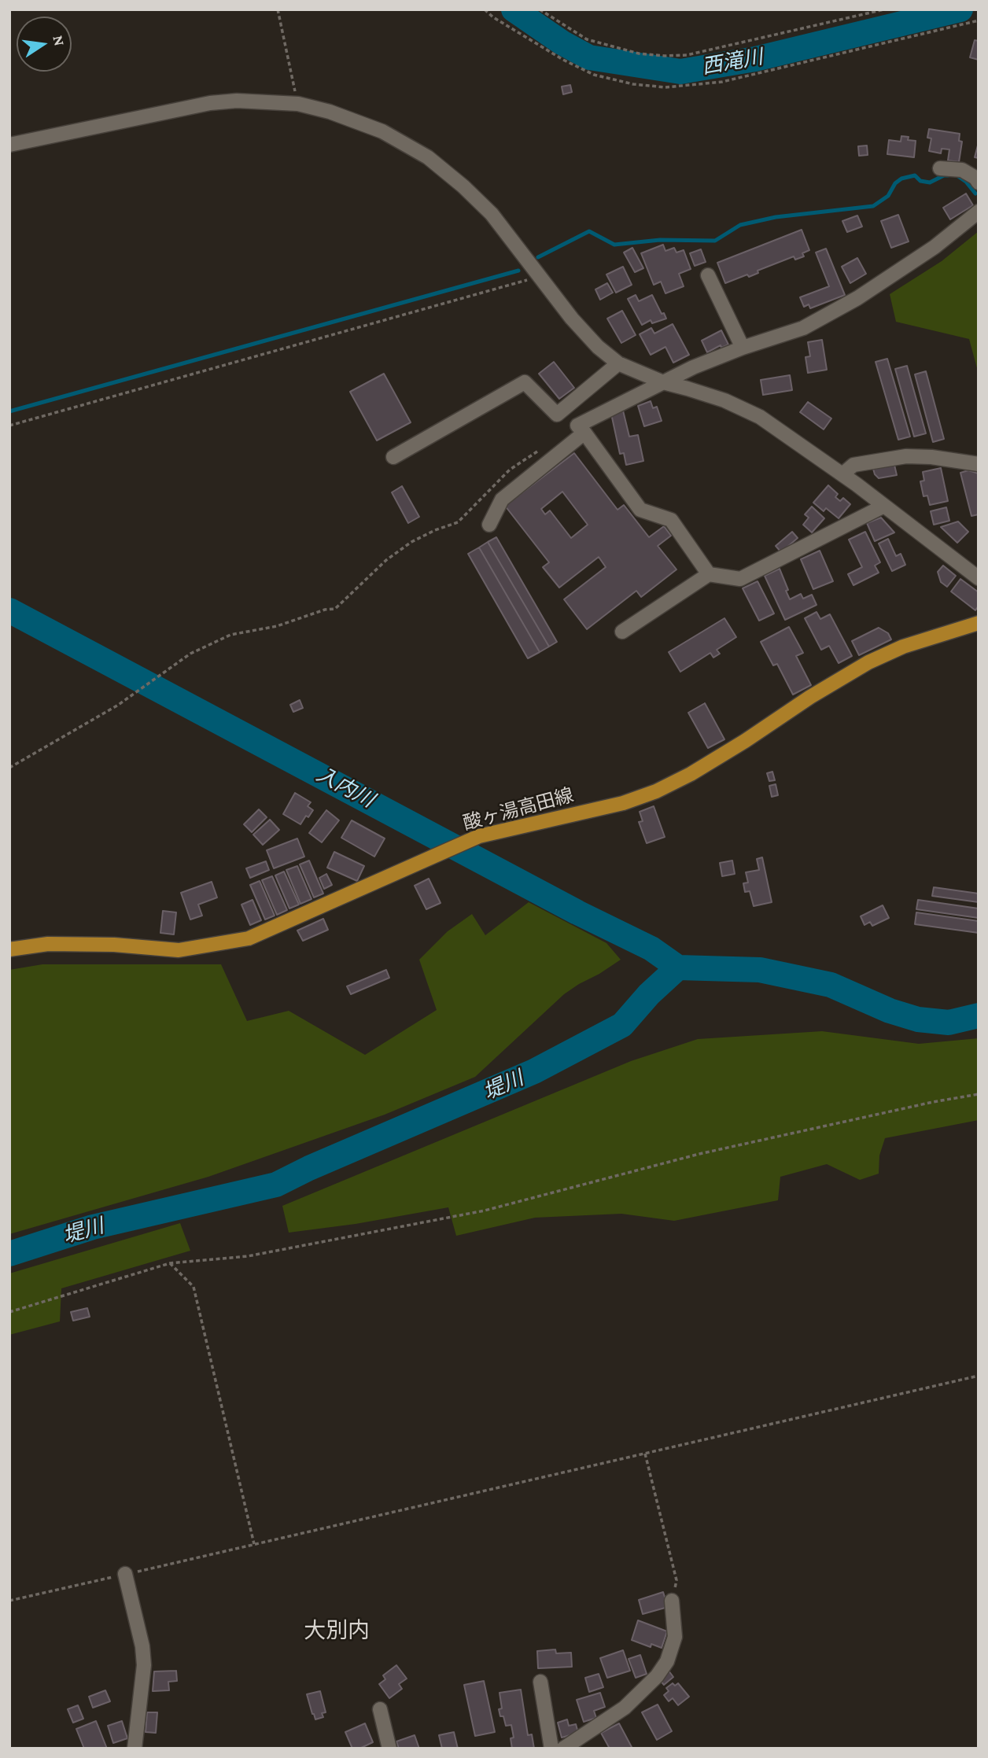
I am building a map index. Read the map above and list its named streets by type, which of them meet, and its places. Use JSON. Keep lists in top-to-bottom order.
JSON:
{
  "streets": {
    "main road": ["酸ヶ湯高田線"]
  },
  "districts": ["大別内"],
  "water": ["西滝川", "入内川", "堤川"],
  "north": "right"
}
